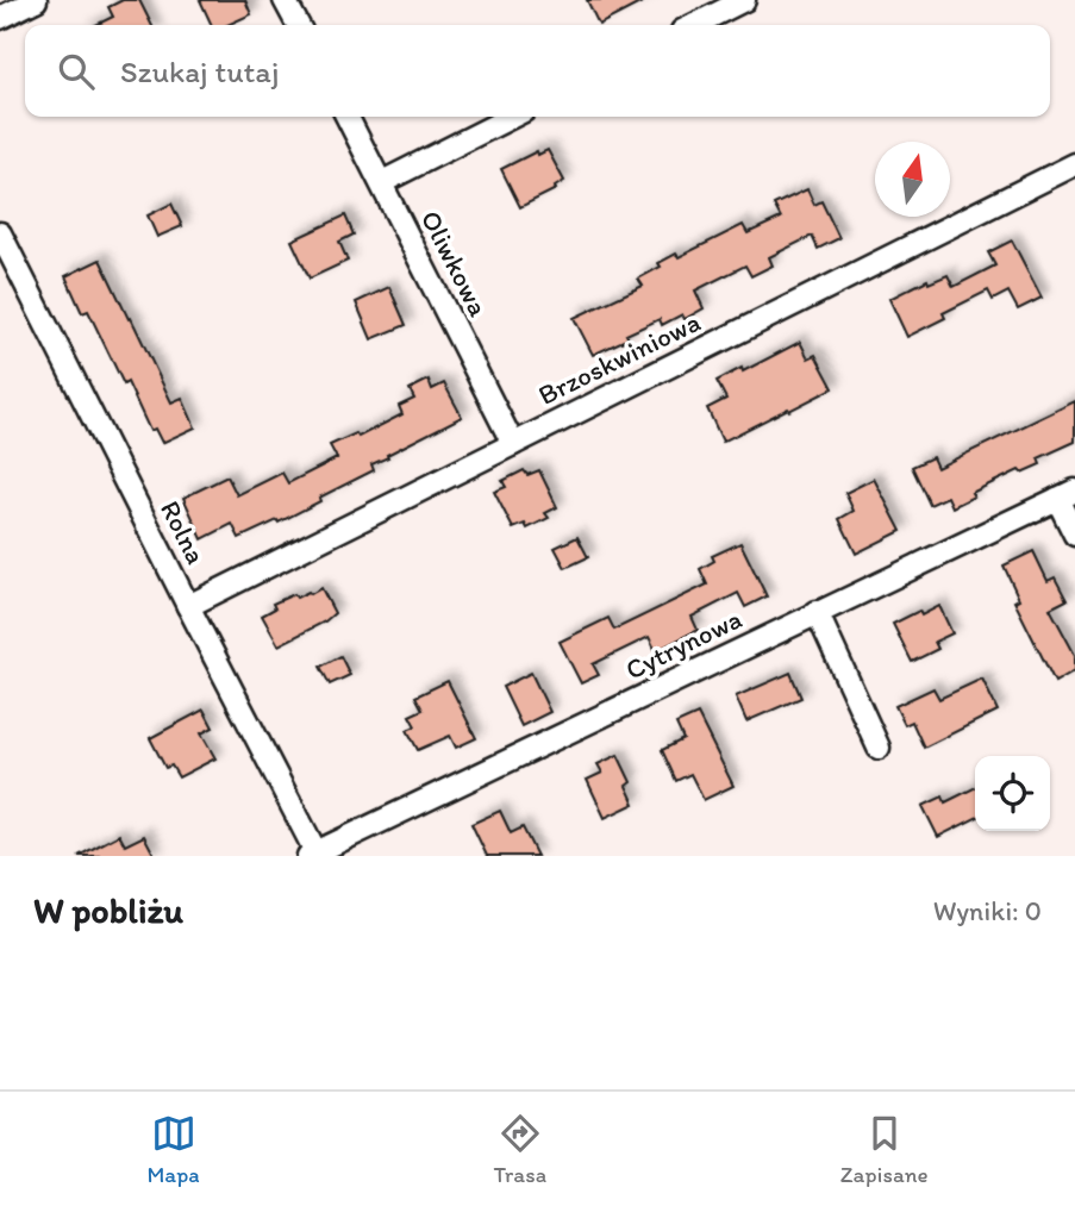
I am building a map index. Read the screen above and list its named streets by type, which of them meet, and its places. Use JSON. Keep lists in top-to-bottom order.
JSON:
{
  "streets": {
    "street": [
      "Oliwkowa",
      "Brzoskwiniowa",
      "Rolna",
      "Cytrynowa"
    ]
  },
  "crossings": [
    ["Oliwkowa", "Brzoskwiniowa"],
    ["Brzoskwiniowa", "Rolna"],
    ["Rolna", "Cytrynowa"]
  ],
  "north": "top",
  "page": {
    "search": "Szukaj tutaj",
    "heading": ["W pobliżu", "Wyniki: 0"],
    "nav": ["Mapa", "Trasa", "Zapisane"]
  }
}
